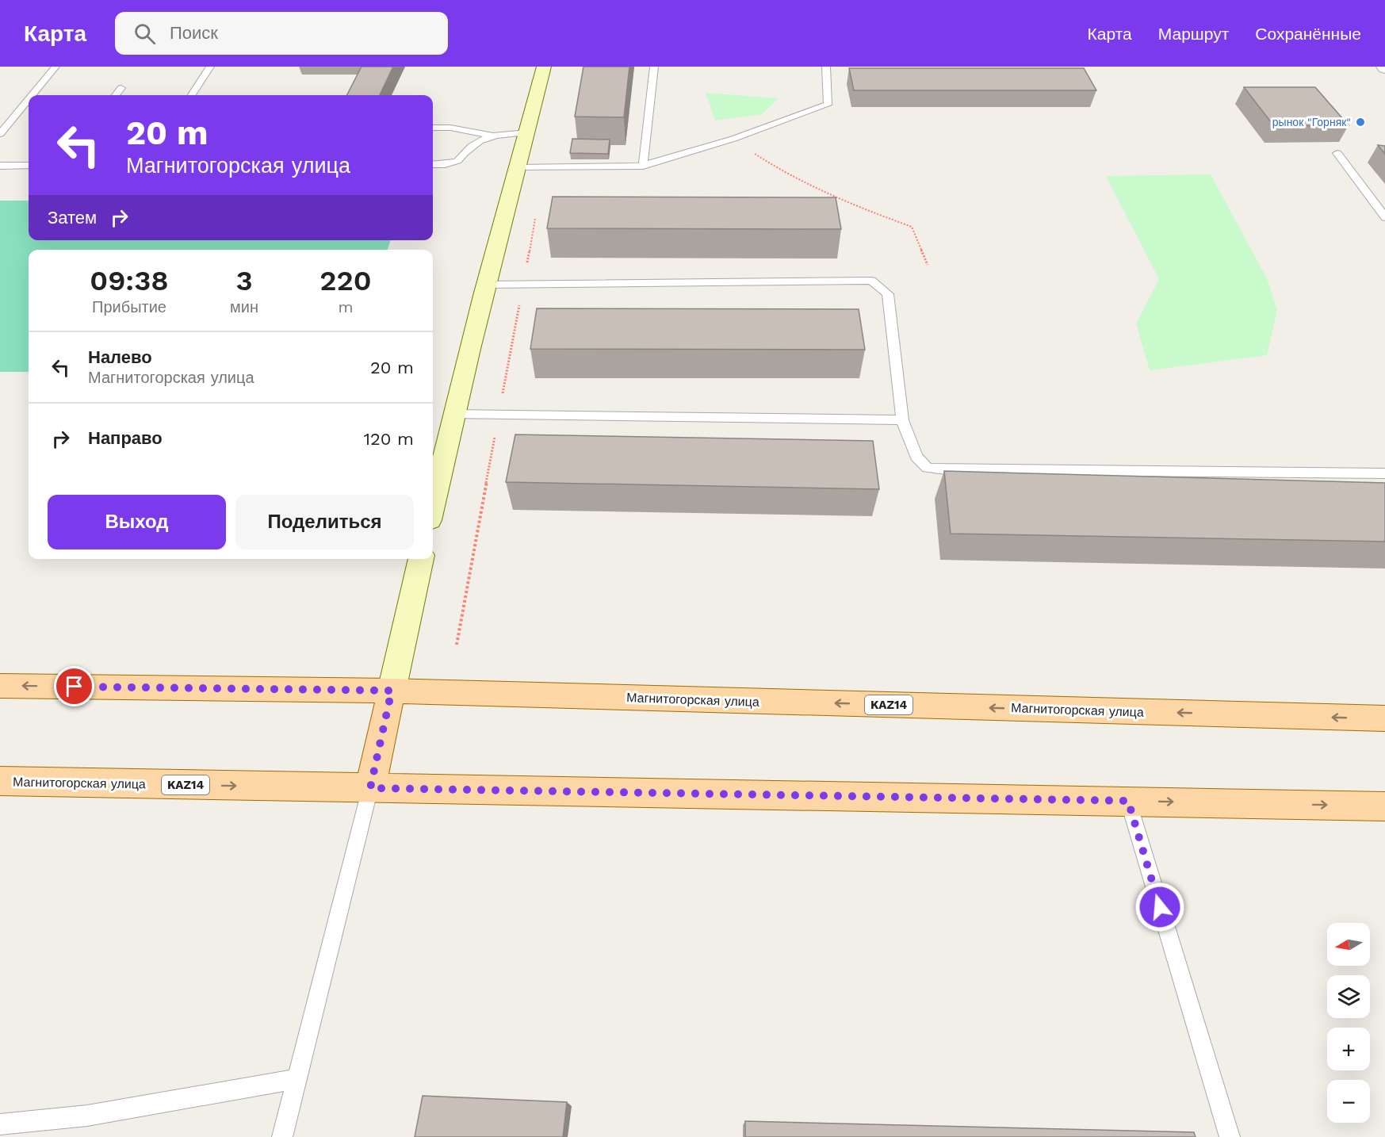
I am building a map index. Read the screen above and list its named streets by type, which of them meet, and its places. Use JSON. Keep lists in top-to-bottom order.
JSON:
{
  "streets": {
    "main road": ["Магнитогорская улица", "KAZ14"]
  },
  "places": ["рынок \"Горняк\""],
  "north": "left",
  "page": {
    "header": "Карта",
    "search": "Поиск",
    "nav": ["Карта", "Маршрут", "Сохранённые"],
    "turn": ["20 m", "Магнитогорская улица"],
    "then": "Затем",
    "eta": [
      "09:38",
      "Прибытие",
      "3",
      "мин",
      "220",
      "m"
    ],
    "list": [
      {
        "name": "Налево",
        "note": "Магнитогорская улица",
        "value": "20 m"
      },
      {
        "name": "Направо",
        "value": "120 m"
      }
    ],
    "buttons": ["Выход", "Поделиться"],
    "map_buttons": ["+", "−"]
  }
}
